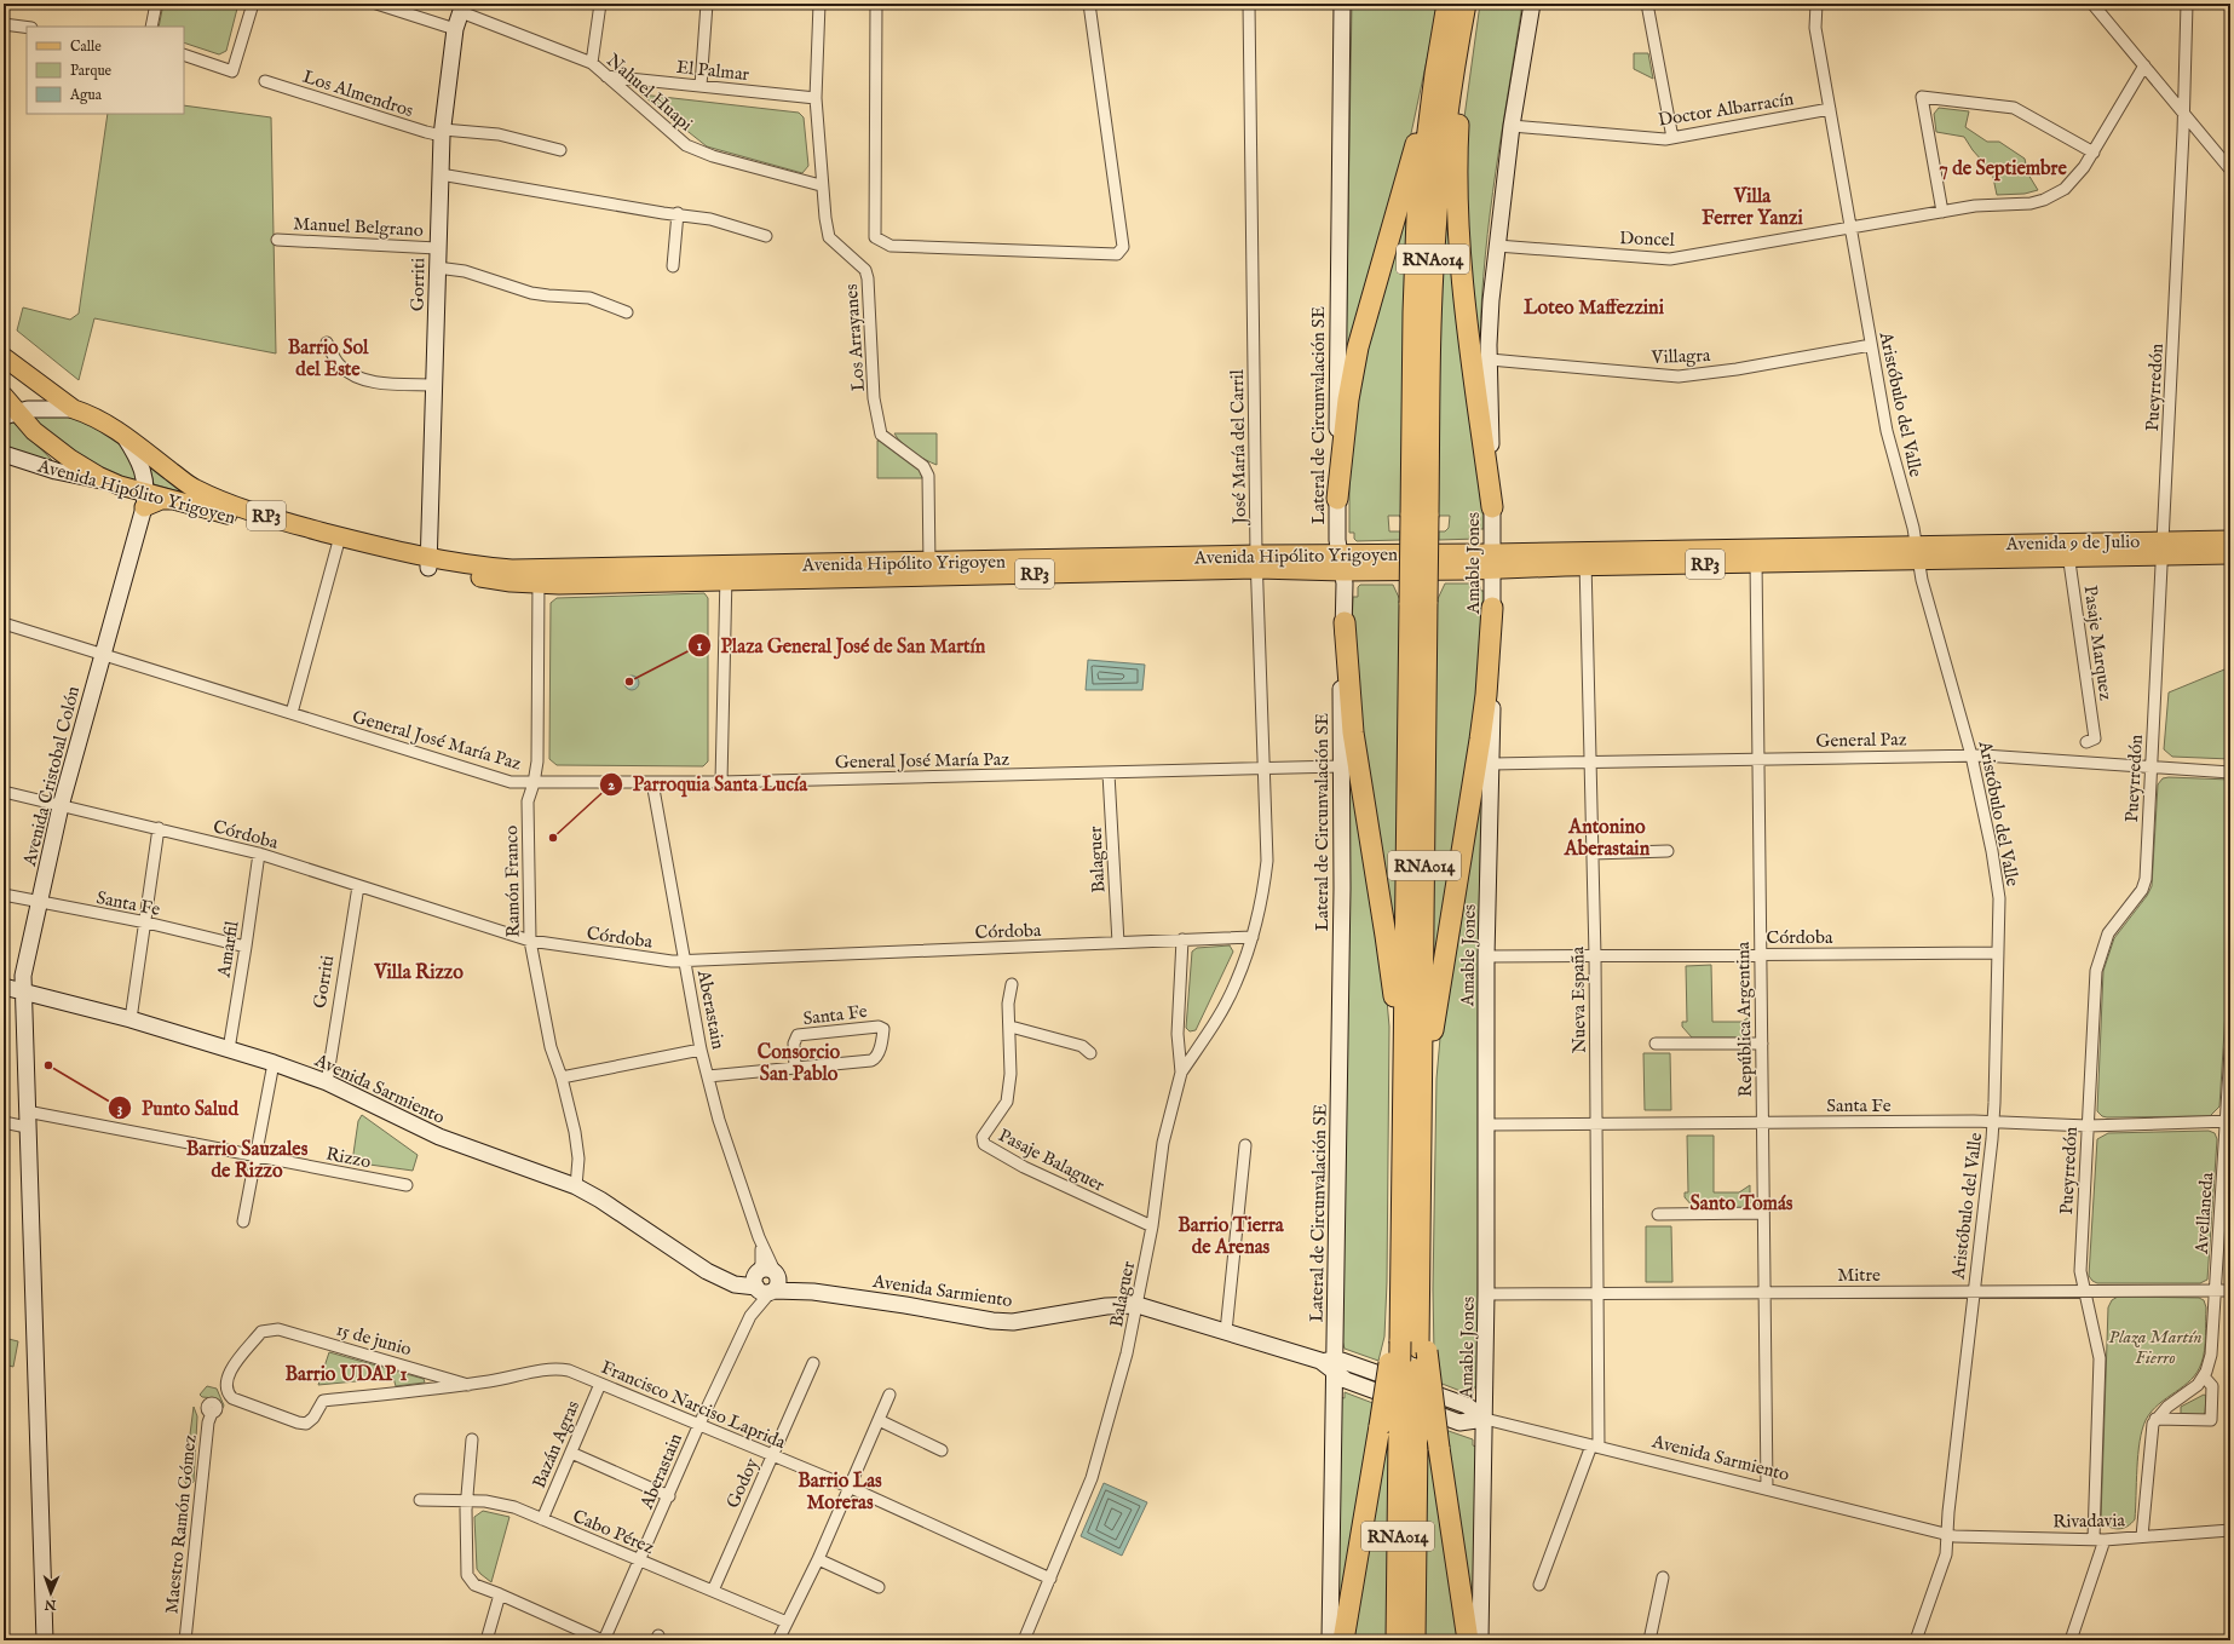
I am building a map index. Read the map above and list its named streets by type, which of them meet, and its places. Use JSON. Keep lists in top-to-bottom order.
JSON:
{
  "streets": {
    "highway": ["RNA014"],
    "main road": ["Avenida Hipólito Yrigoyen", "RP3", "Avenida 9 de Julio"],
    "street": [
      "El Palmar",
      "Nahuel Huapi",
      "Los Almendros",
      "Doctor Albarracín",
      "Manuel Belgrano",
      "Doncel",
      "Gorriti",
      "Los Arrayanes",
      "Villagra",
      "Pueyrredón",
      "Aristóbulo del Valle",
      "Lateral de Circunvalación SE",
      "José María del Carril",
      "Amable Jones",
      "Pasaje Marquez",
      "General José María Paz",
      "General Paz",
      "Avenida Cristobal Colón",
      "Córdoba",
      "Balaguer",
      "Ramón Franco",
      "Santa Fe",
      "Amarfil",
      "Nueva España",
      "Aberastain",
      "República Argentina",
      "Avenida Sarmiento",
      "Rizzo",
      "Pasaje Balaguer",
      "Avellaneda",
      "Mitre",
      "15 de junio",
      "Francisco Narciso Laprida",
      "Bazán Agras",
      "Godoy",
      "Rivadavia",
      "Maestro Ramón Gómez",
      "Cabo Pérez"
    ]
  },
  "crossings": [
    ["El Palmar", "Nahuel Huapi"],
    ["El Palmar", "Los Arrayanes"],
    ["Nahuel Huapi", "Gorriti"],
    ["Nahuel Huapi", "Los Arrayanes"],
    ["Los Almendros", "Gorriti"],
    ["Doctor Albarracín", "Aristóbulo del Valle"],
    ["Doctor Albarracín", "Amable Jones"],
    ["Manuel Belgrano", "Gorriti"],
    ["Doncel", "Aristóbulo del Valle"],
    ["Doncel", "Amable Jones"],
    ["Gorriti", "Avenida Hipólito Yrigoyen"],
    ["Gorriti", "Córdoba"],
    ["Gorriti", "Avenida Sarmiento"],
    ["Los Arrayanes", "Avenida Hipólito Yrigoyen"],
    ["Villagra", "Aristóbulo del Valle"],
    ["Villagra", "Amable Jones"],
    ["Pueyrredón", "Avenida 9 de Julio"],
    ["Pueyrredón", "General Paz"],
    ["Pueyrredón", "Santa Fe"],
    ["Pueyrredón", "Mitre"],
    ["Pueyrredón", "Rivadavia"],
    ["Aristóbulo del Valle", "Avenida Hipólito Yrigoyen"],
    ["Aristóbulo del Valle", "Avenida 9 de Julio"],
    ["Aristóbulo del Valle", "General Paz"],
    ["Aristóbulo del Valle", "Córdoba"],
    ["Aristóbulo del Valle", "Santa Fe"],
    ["Aristóbulo del Valle", "Avenida Sarmiento"],
    ["Aristóbulo del Valle", "Mitre"],
    ["Aristóbulo del Valle", "Rivadavia"],
    ["Lateral de Circunvalación SE", "Avenida Hipólito Yrigoyen"],
    ["Lateral de Circunvalación SE", "General José María Paz"],
    ["Lateral de Circunvalación SE", "Avenida Sarmiento"],
    ["José María del Carril", "Avenida Hipólito Yrigoyen"],
    ["José María del Carril", "General José María Paz"],
    ["José María del Carril", "Córdoba"],
    ["José María del Carril", "Balaguer"],
    ["Avenida Hipólito Yrigoyen", "RP3"],
    ["Avenida Hipólito Yrigoyen", "Avenida 9 de Julio"],
    ["Avenida Hipólito Yrigoyen", "Amable Jones"],
    ["Avenida Hipólito Yrigoyen", "Avenida Cristobal Colón"],
    ["Avenida Hipólito Yrigoyen", "Ramón Franco"],
    ["Avenida Hipólito Yrigoyen", "Nueva España"],
    ["Avenida Hipólito Yrigoyen", "República Argentina"],
    ["Avenida 9 de Julio", "Pasaje Marquez"],
    ["Amable Jones", "General Paz"],
    ["Amable Jones", "Córdoba"],
    ["Amable Jones", "Santa Fe"],
    ["Amable Jones", "Avenida Sarmiento"],
    ["Amable Jones", "Mitre"],
    ["General José María Paz", "Avenida Cristobal Colón"],
    ["General José María Paz", "Balaguer"],
    ["General José María Paz", "Ramón Franco"],
    ["General José María Paz", "Aberastain"],
    ["General Paz", "Nueva España"],
    ["General Paz", "República Argentina"],
    ["Avenida Cristobal Colón", "Córdoba"],
    ["Avenida Cristobal Colón", "Santa Fe"],
    ["Avenida Cristobal Colón", "Avenida Sarmiento"],
    ["Avenida Cristobal Colón", "Rizzo"],
    ["Córdoba", "Balaguer"],
    ["Córdoba", "Ramón Franco"],
    ["Córdoba", "Amarfil"],
    ["Córdoba", "Nueva España"],
    ["Córdoba", "Aberastain"],
    ["Córdoba", "República Argentina"],
    ["Balaguer", "Avenida Sarmiento"],
    ["Balaguer", "Pasaje Balaguer"],
    ["Balaguer", "Francisco Narciso Laprida"],
    ["Ramón Franco", "Avenida Sarmiento"],
    ["Santa Fe", "Amarfil"],
    ["Santa Fe", "Nueva España"],
    ["Santa Fe", "Aberastain"],
    ["Santa Fe", "República Argentina"],
    ["Santa Fe", "Avellaneda"],
    ["Amarfil", "Avenida Sarmiento"],
    ["Nueva España", "Avenida Sarmiento"],
    ["Nueva España", "Mitre"],
    ["Aberastain", "Avenida Sarmiento"],
    ["Aberastain", "Francisco Narciso Laprida"],
    ["Aberastain", "Cabo Pérez"],
    ["República Argentina", "Avenida Sarmiento"],
    ["República Argentina", "Mitre"],
    ["Avenida Sarmiento", "Rivadavia"],
    ["Avellaneda", "Mitre"],
    ["15 de junio", "Francisco Narciso Laprida"],
    ["Francisco Narciso Laprida", "Bazán Agras"],
    ["Francisco Narciso Laprida", "Godoy"],
    ["Bazán Agras", "Cabo Pérez"],
    ["Godoy", "Cabo Pérez"]
  ],
  "districts": [
    "7 de Septiembre",
    "Villa Ferrer Yanzi",
    "Loteo Maffezzini",
    "Barrio Sol del Este",
    "Antonino Aberastain",
    "Villa Rizzo",
    "Consorcio San Pablo",
    "Barrio Sauzales de Rizzo",
    "Santo Tomás",
    "Barrio Tierra de Arenas",
    "Barrio UDAP 1",
    "Barrio Las Moreras"
  ],
  "parks": ["Plaza Martín Fierro"],
  "places": ["Plaza General José de San Martín", "Parroquia Santa Lucía", "Punto Salud"],
  "legend": ["Calle", "Parque", "Agua"],
  "north": "bottom"
}
